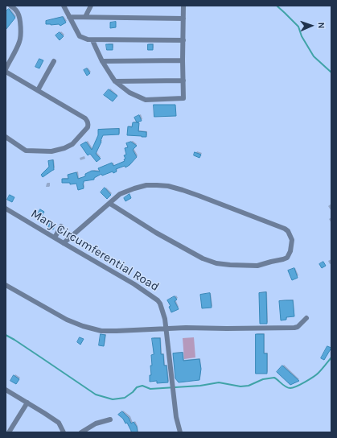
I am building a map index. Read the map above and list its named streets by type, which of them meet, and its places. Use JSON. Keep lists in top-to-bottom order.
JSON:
{
  "streets": {
    "street": ["Mary Circumferential Road"]
  },
  "north": "right"
}
